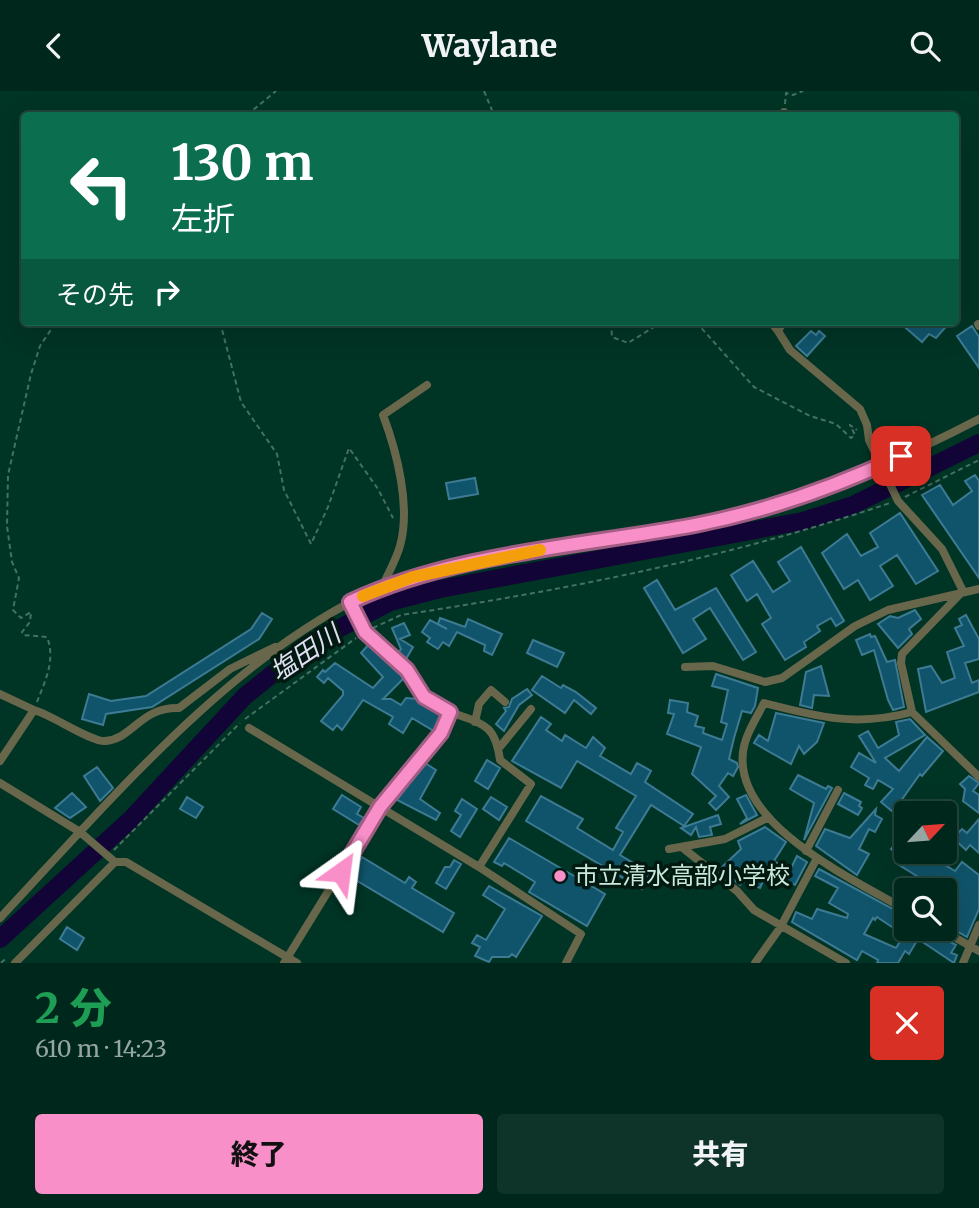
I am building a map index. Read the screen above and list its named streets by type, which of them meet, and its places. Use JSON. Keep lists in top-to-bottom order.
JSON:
{
  "water": ["塩田川"],
  "places": ["市立清水高部小学校"],
  "north": "top right",
  "page": {
    "header": "Waylane",
    "turn": ["130 m", "左折"],
    "then": "その先",
    "heading": ["2 分", "610 m · 14:23"],
    "buttons": ["終了", "共有"]
  }
}
